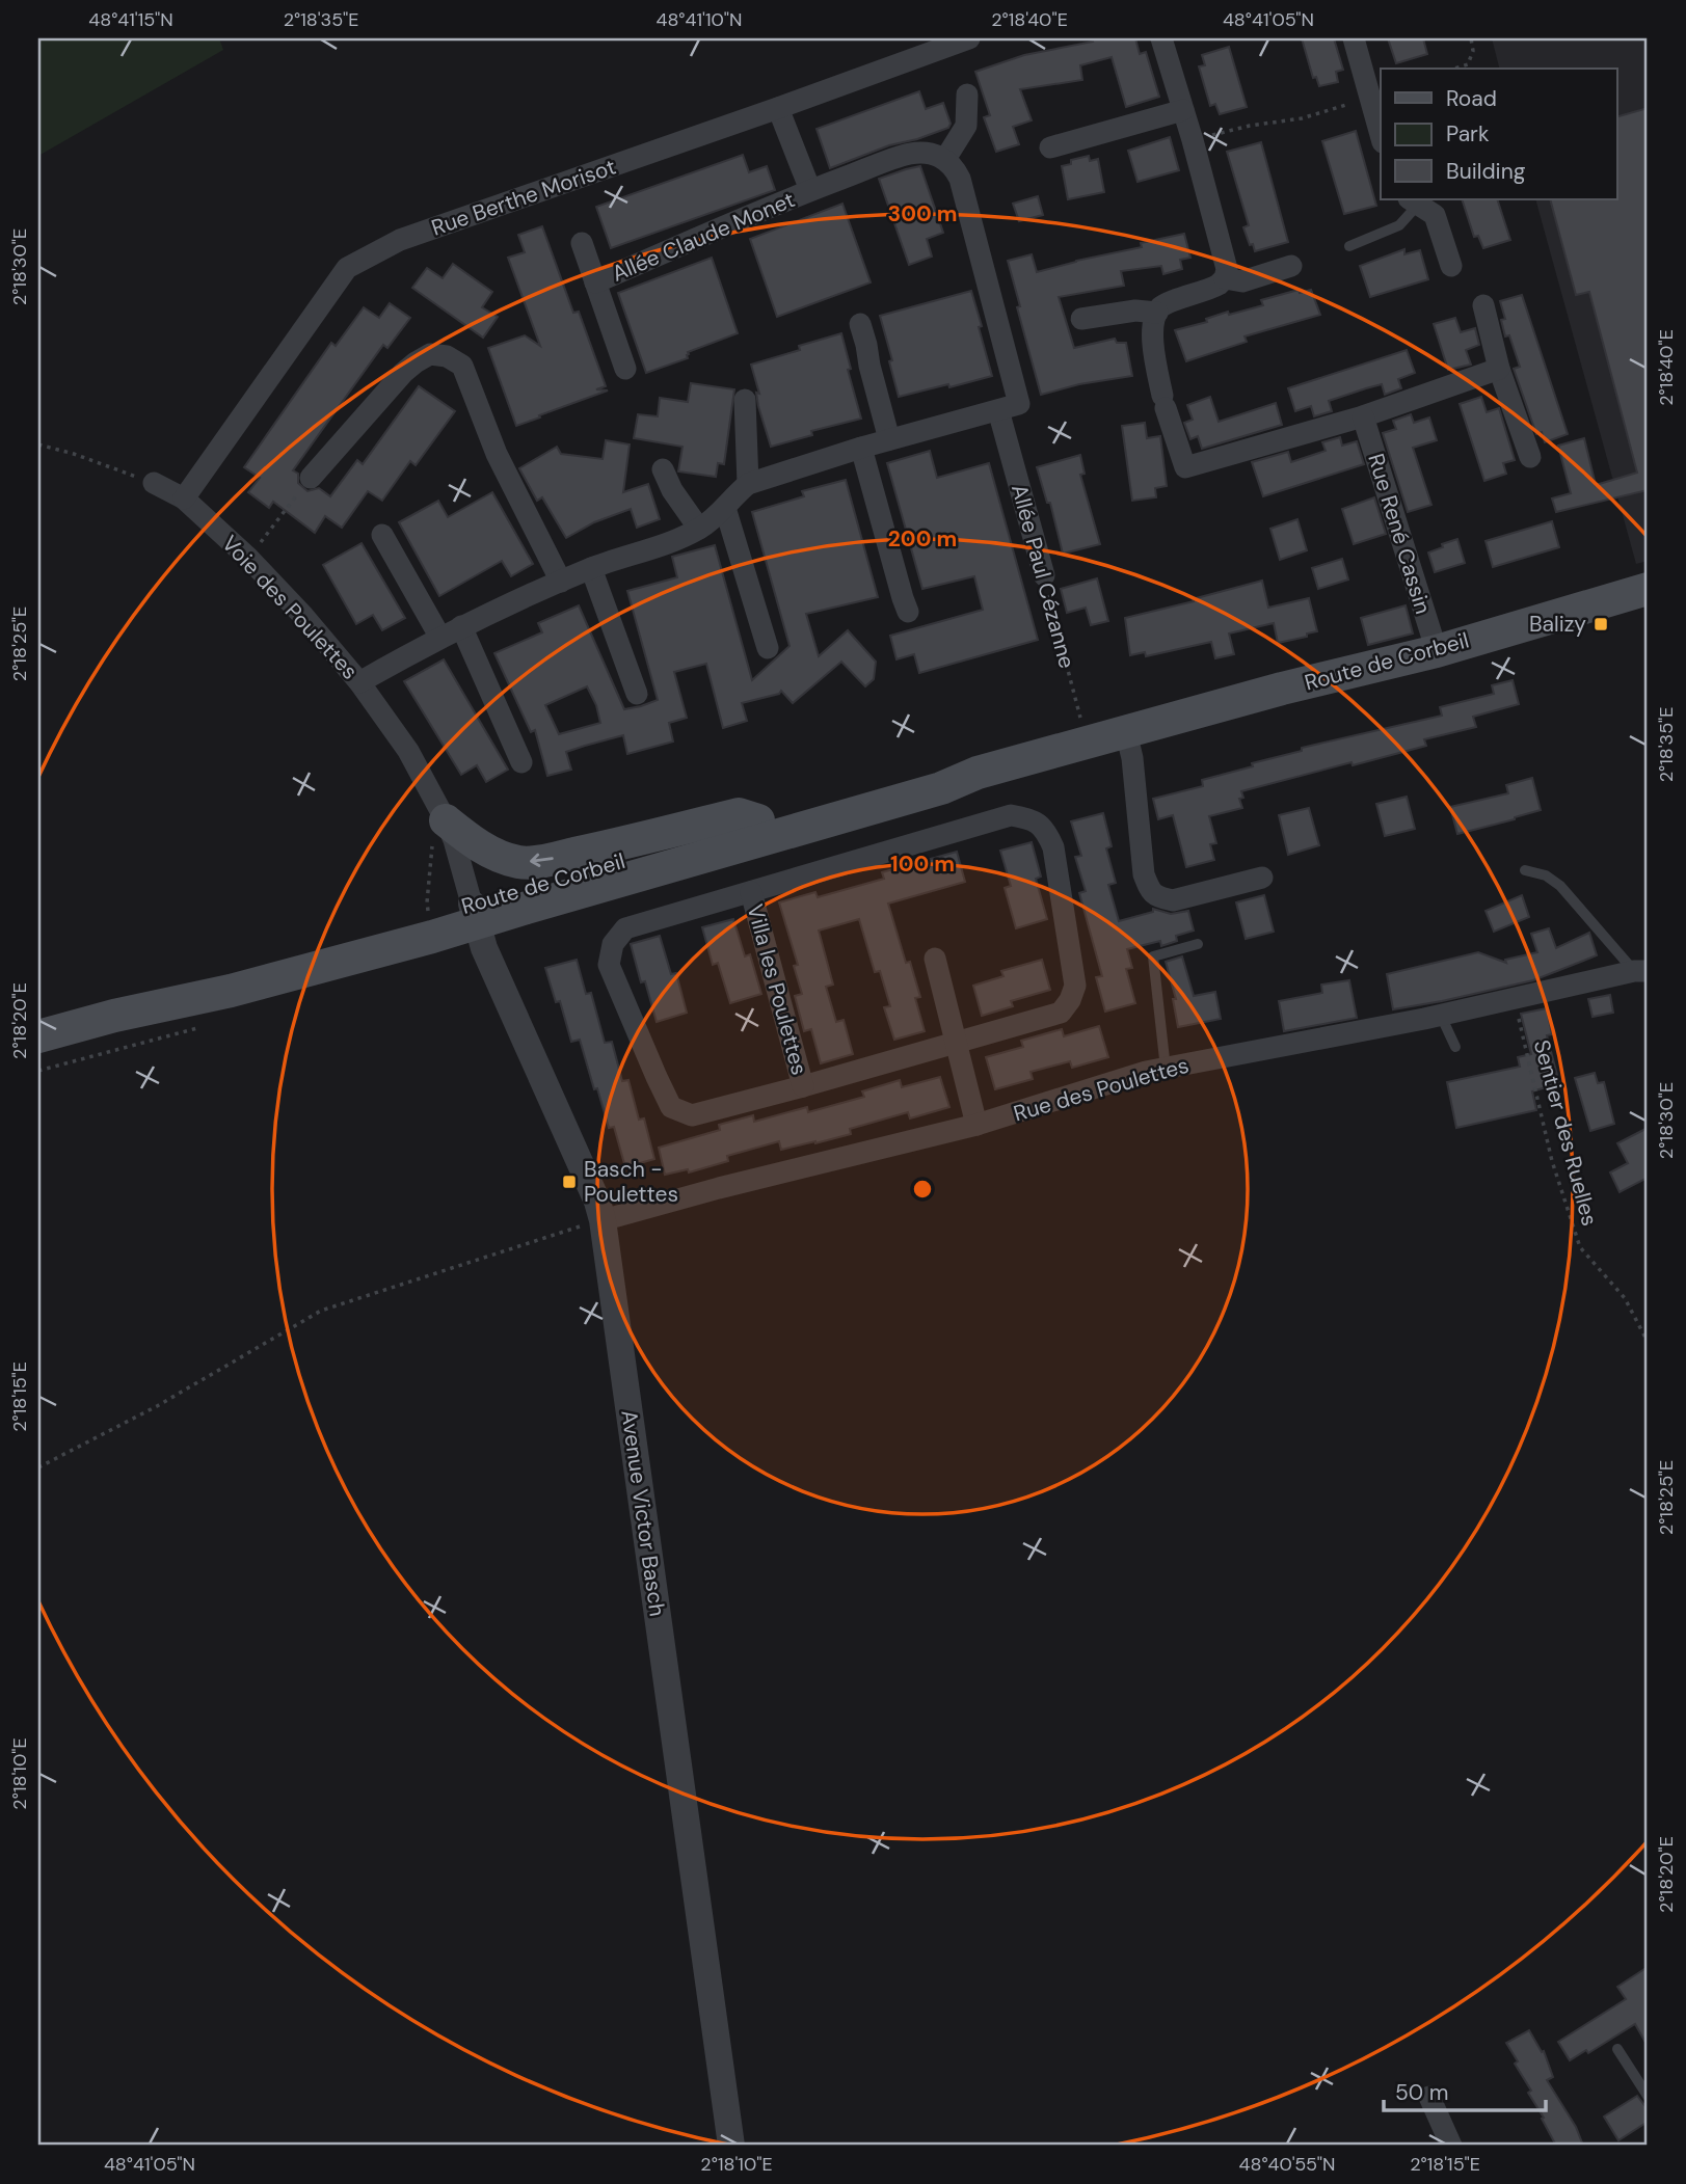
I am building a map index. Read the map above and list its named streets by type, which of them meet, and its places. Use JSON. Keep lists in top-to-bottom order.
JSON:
{
  "streets": {
    "main road": ["Route de Corbeil"],
    "street": [
      "Rue Berthe Morisot",
      "Allée Claude Monet",
      "Rue René Cassin",
      "Allée Paul Cézanne",
      "Voie des Poulettes",
      "Villa les Poulettes",
      "Rue des Poulettes",
      "Avenue Victor Basch"
    ],
    "path": ["Sentier des Ruelles"]
  },
  "crossings": [
    ["Rue Berthe Morisot", "Allée Claude Monet"],
    ["Rue Berthe Morisot", "Voie des Poulettes"],
    ["Rue René Cassin", "Route de Corbeil"],
    ["Allée Paul Cézanne", "Route de Corbeil"],
    ["Voie des Poulettes", "Route de Corbeil"],
    ["Voie des Poulettes", "Avenue Victor Basch"],
    ["Route de Corbeil", "Avenue Victor Basch"],
    ["Rue des Poulettes", "Sentier des Ruelles"],
    ["Rue des Poulettes", "Avenue Victor Basch"]
  ],
  "places": {
    "transit": ["Balizy", "Basch - Poulettes"]
  },
  "legend": ["Road", "Park", "Building"],
  "scale_bar": "50 m",
  "coordinates": [
    "48°41'15\"N",
    "2°18'35\"E",
    "48°41'10\"N",
    "2°18'40\"E",
    "48°41'05\"N",
    "2°18'30\"E",
    "2°18'25\"E",
    "2°18'20\"E",
    "2°18'15\"E",
    "2°18'10\"E",
    "48°40'55\"N"
  ],
  "rings": ["300 m", "200 m", "100 m"]
}
